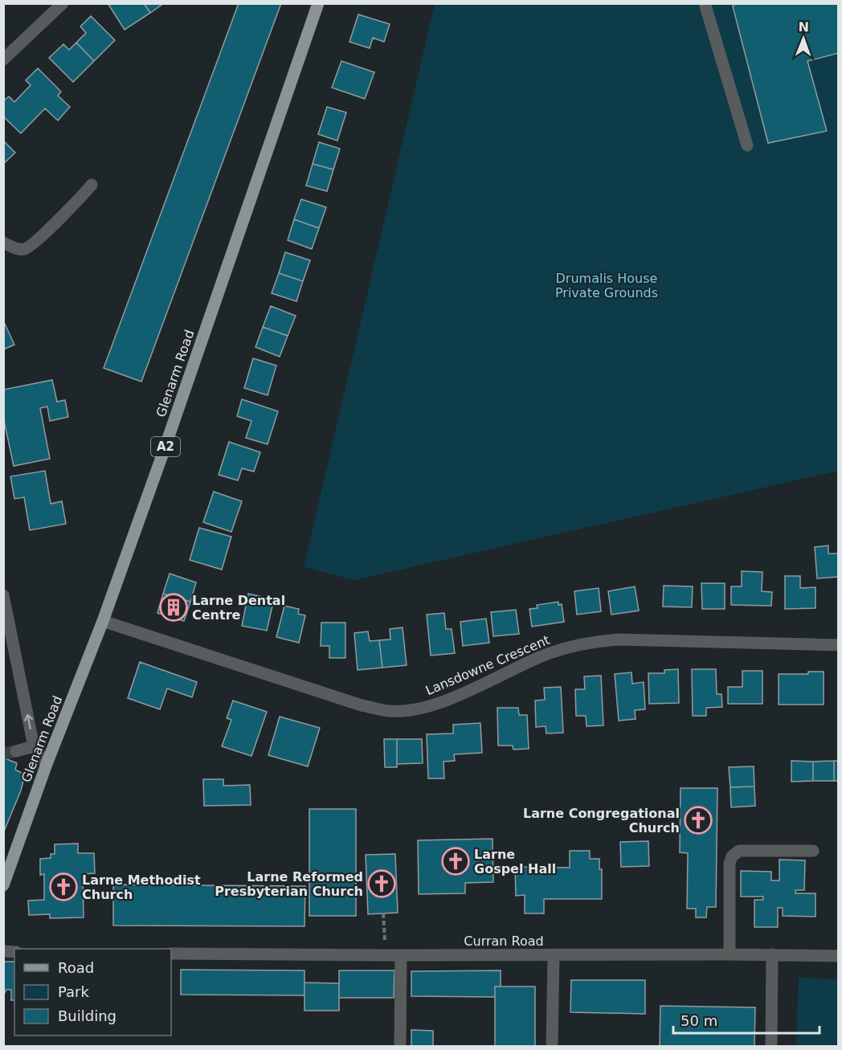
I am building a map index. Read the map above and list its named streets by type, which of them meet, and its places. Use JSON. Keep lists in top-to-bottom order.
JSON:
{
  "streets": {
    "main road": ["Glenarm Road", "A2"],
    "street": ["Lansdowne Crescent", "Curran Road"]
  },
  "crossings": [
    ["Glenarm Road", "Lansdowne Crescent"]
  ],
  "parks": ["Drumalis House Private Grounds"],
  "places": {
    "building": ["Larne Dental Centre"],
    "church": [
      "Larne Congregational Church",
      "Larne Gospel Hall",
      "Larne Reformed Presbyterian Church",
      "Larne Methodist Church"
    ]
  },
  "legend": ["Road", "Park", "Building"],
  "scale_bar": "50 m",
  "north": "top"
}
